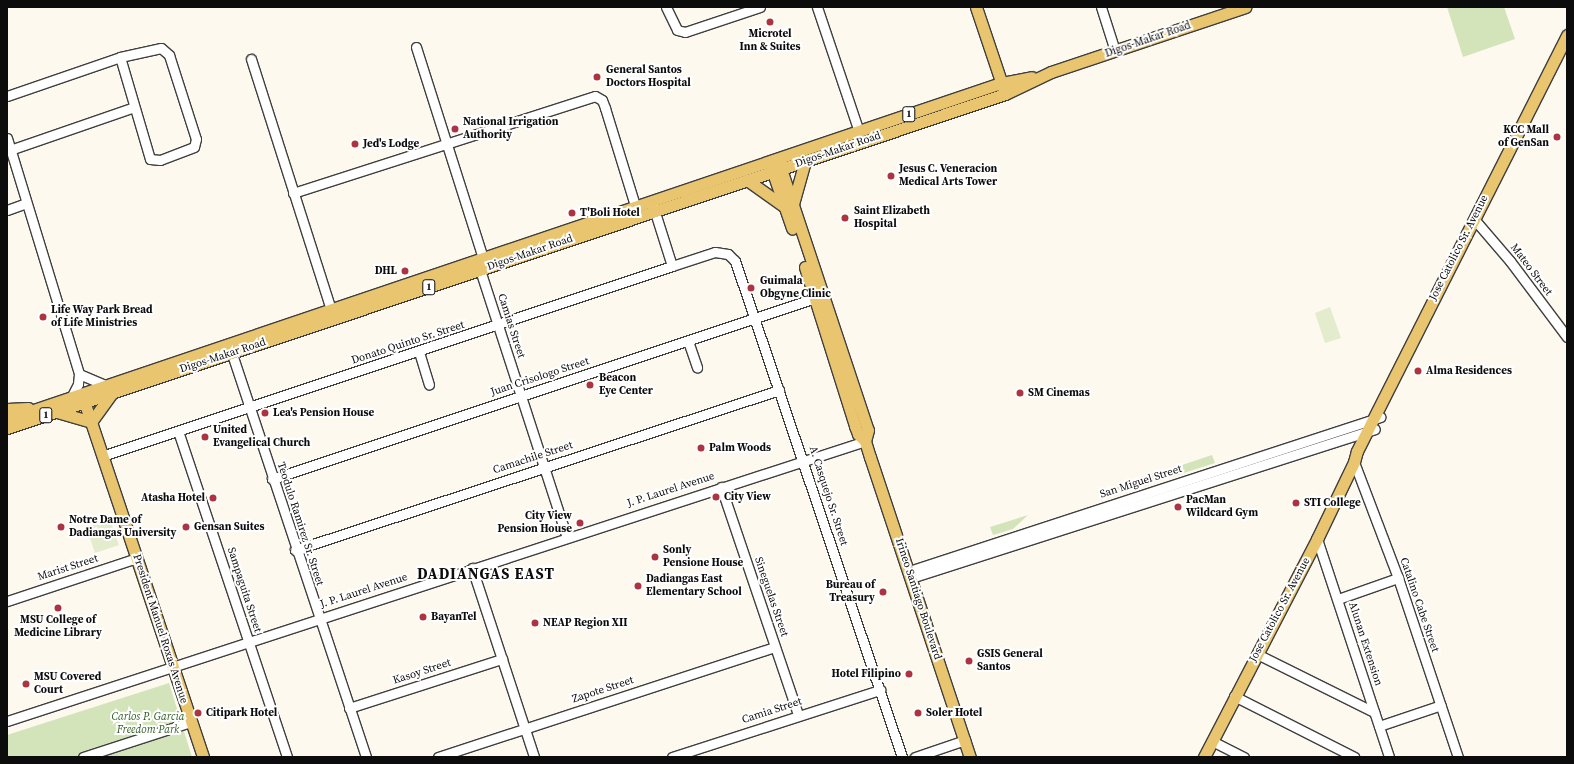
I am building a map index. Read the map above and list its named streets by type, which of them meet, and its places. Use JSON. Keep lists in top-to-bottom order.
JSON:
{
  "streets": {
    "main road": [
      "Digos-Makar Road",
      "1",
      "Jose Catolico Sr. Avenue",
      "Irineo Santiago Boulevard",
      "President Manuel Roxas Avenue"
    ],
    "street": [
      "Mateo Street",
      "Camias Street",
      "Donato Quinto Sr. Street",
      "Juan Crisologo Street",
      "Camachile Street",
      "San Miguel Street",
      "J. P. Laurel Avenue",
      "A. Casquejo Sr. Street",
      "Teodulo Ramirez Sr. Street",
      "Marist Street",
      "Sampaguita Street",
      "Sineguelas Street",
      "Catalino Cabe Street",
      "Alunan Extension",
      "Kasoy Street",
      "Zapote Street",
      "Camia Street"
    ]
  },
  "crossings": [
    ["Digos-Makar Road", "Camias Street"],
    ["Digos-Makar Road", "Teodulo Ramirez Sr. Street"],
    ["Digos-Makar Road", "Irineo Santiago Boulevard"],
    ["Digos-Makar Road", "President Manuel Roxas Avenue"],
    ["Jose Catolico Sr. Avenue", "Mateo Street"],
    ["Jose Catolico Sr. Avenue", "San Miguel Street"],
    ["Jose Catolico Sr. Avenue", "Catalino Cabe Street"],
    ["Jose Catolico Sr. Avenue", "Alunan Extension"],
    ["Camias Street", "Donato Quinto Sr. Street"],
    ["Camias Street", "Juan Crisologo Street"],
    ["Camias Street", "Camachile Street"],
    ["Camias Street", "J. P. Laurel Avenue"],
    ["Donato Quinto Sr. Street", "A. Casquejo Sr. Street"],
    ["Donato Quinto Sr. Street", "Teodulo Ramirez Sr. Street"],
    ["Donato Quinto Sr. Street", "Sampaguita Street"],
    ["Donato Quinto Sr. Street", "President Manuel Roxas Avenue"],
    ["Juan Crisologo Street", "A. Casquejo Sr. Street"],
    ["Juan Crisologo Street", "Teodulo Ramirez Sr. Street"],
    ["Juan Crisologo Street", "Irineo Santiago Boulevard"],
    ["Camachile Street", "A. Casquejo Sr. Street"],
    ["Camachile Street", "Teodulo Ramirez Sr. Street"],
    ["San Miguel Street", "Irineo Santiago Boulevard"],
    ["J. P. Laurel Avenue", "A. Casquejo Sr. Street"],
    ["J. P. Laurel Avenue", "Teodulo Ramirez Sr. Street"],
    ["J. P. Laurel Avenue", "Sampaguita Street"],
    ["J. P. Laurel Avenue", "Sineguelas Street"],
    ["J. P. Laurel Avenue", "Irineo Santiago Boulevard"],
    ["J. P. Laurel Avenue", "President Manuel Roxas Avenue"],
    ["A. Casquejo Sr. Street", "Camia Street"],
    ["Teodulo Ramirez Sr. Street", "Kasoy Street"],
    ["Marist Street", "President Manuel Roxas Avenue"],
    ["Sineguelas Street", "Zapote Street"],
    ["Sineguelas Street", "Camia Street"]
  ],
  "districts": ["DADIANGAS EAST"],
  "parks": ["Carlos P. Garcia Freedom Park"],
  "places": [
    "Microtel Inn & Suites",
    "General Santos Doctors Hospital",
    "National Irrigation Authority",
    "KCC Mall of GenSan",
    "Jed's Lodge",
    "Jesus C. Veneracion Medical Arts Tower",
    "T'Boli Hotel",
    "Saint Elizabeth Hospital",
    "DHL",
    "Guimala Obgyne Clinic",
    "Life Way Park Bread of Life Ministries",
    "Alma Residences",
    "Beacon Eye Center",
    "SM Cinemas",
    "Lea's Pension House",
    "United Evangelical Church",
    "Palm Woods",
    "City View",
    "Atasha Hotel",
    "STI College",
    "PacMan Wildcard Gym",
    "City View Pension House",
    "Notre Dame of Dadiangas University",
    "Gensan Suites",
    "Sonly Pensione House",
    "Dadiangas East Elementary School",
    "Bureau of Treasury",
    "MSU College of Medicine Library",
    "BayanTel",
    "NEAP Region XII",
    "GSIS General Santos",
    "Hotel Filipino",
    "MSU Covered Court",
    "Citipark Hotel",
    "Soler Hotel"
  ]
}
